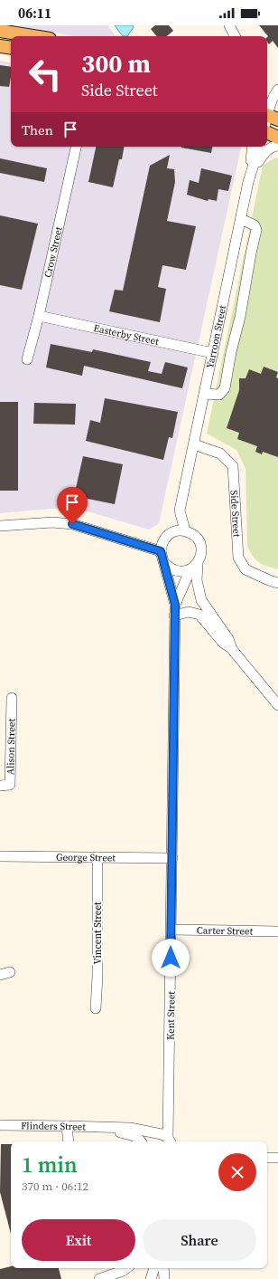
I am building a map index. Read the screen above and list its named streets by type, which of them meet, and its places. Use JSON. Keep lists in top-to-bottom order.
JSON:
{
  "streets": {
    "street": [
      "Crow Street",
      "Easterby Street",
      "Yarroon Street",
      "Side Street",
      "Alison Street",
      "George Street",
      "Carter Street",
      "Vincent Street",
      "Kent Street",
      "Flinders Street"
    ]
  },
  "crossings": [
    ["Crow Street", "Easterby Street"],
    ["Easterby Street", "Yarroon Street"],
    ["Yarroon Street", "Side Street"],
    ["Yarroon Street", "Kent Street"],
    ["George Street", "Vincent Street"],
    ["George Street", "Kent Street"],
    ["Carter Street", "Kent Street"],
    ["Kent Street", "Flinders Street"]
  ],
  "page": {
    "status": "06:11",
    "turn": ["300 m", "Side Street"],
    "then": "Then",
    "heading": ["1 min", "370 m · 06:12"],
    "buttons": ["Exit", "Share"]
  }
}
